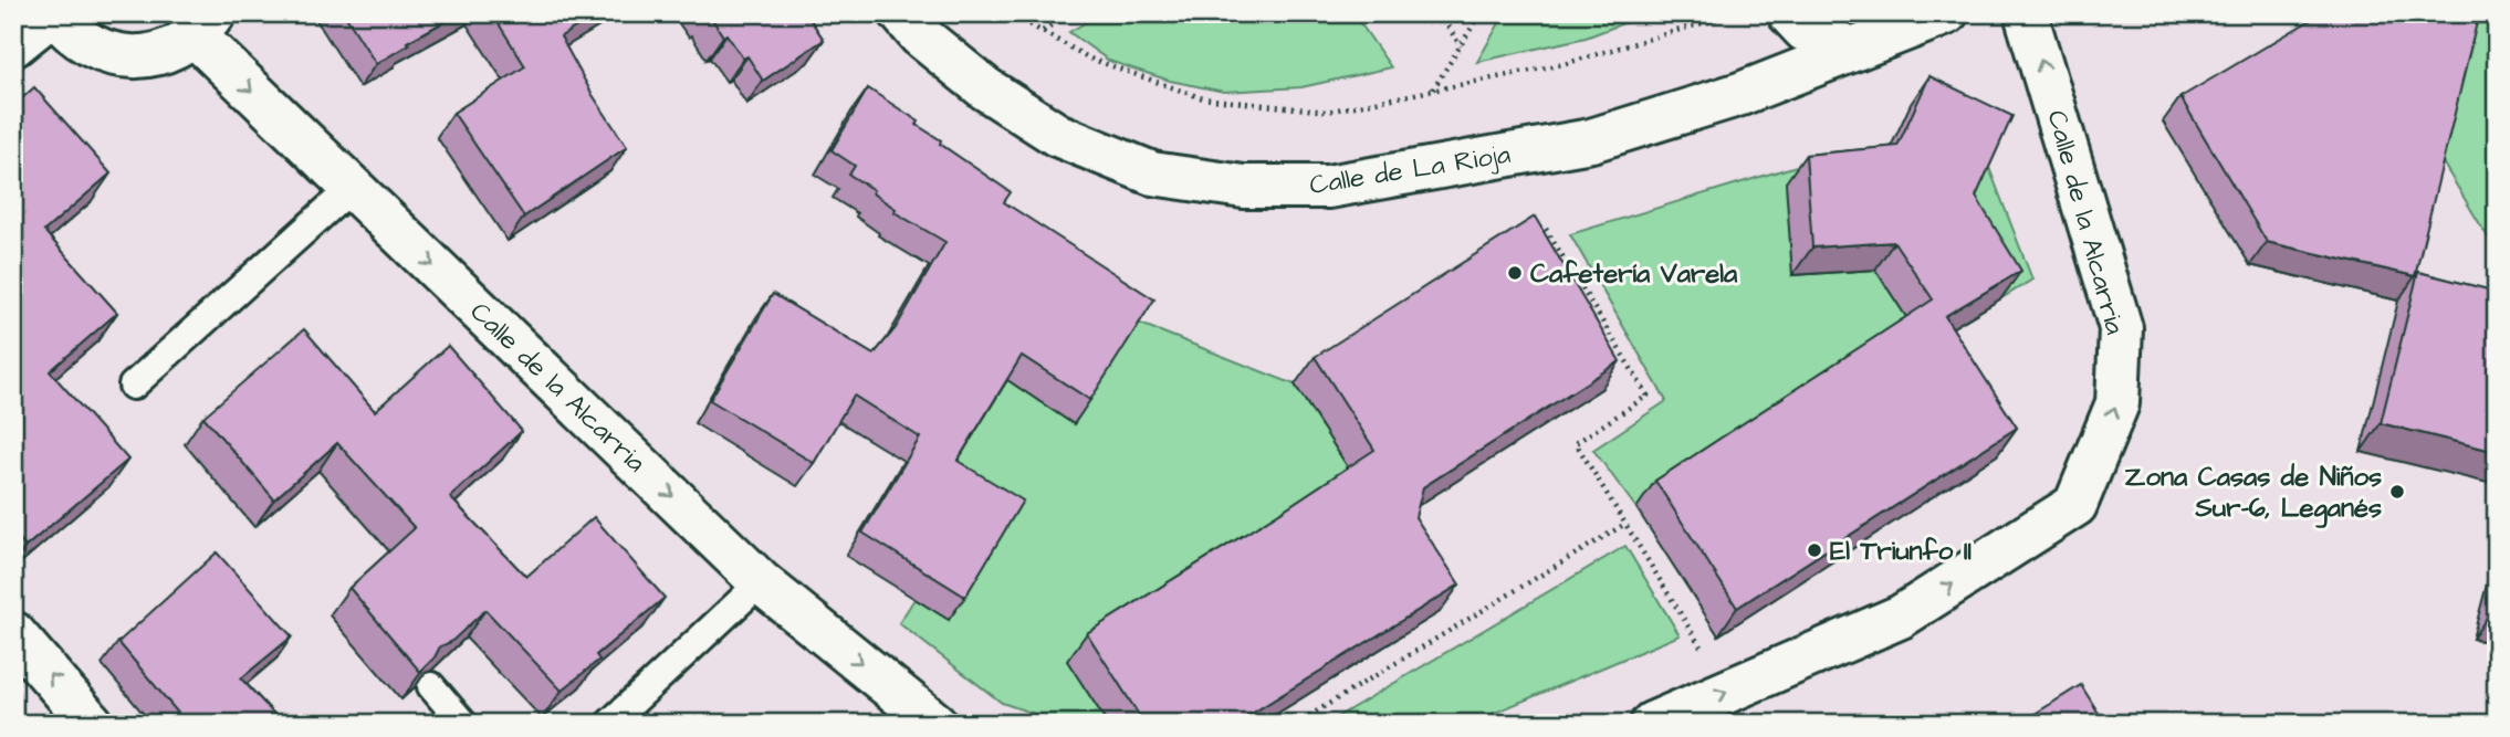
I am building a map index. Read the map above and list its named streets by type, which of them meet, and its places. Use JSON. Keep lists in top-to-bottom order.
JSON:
{
  "streets": {
    "street": ["Calle de La Rioja", "Calle de la Alcarria"]
  },
  "places": ["Cafetería Varela", "Zona Casas de Niños Sur-6, Leganés", "El Triunfo II"]
}
